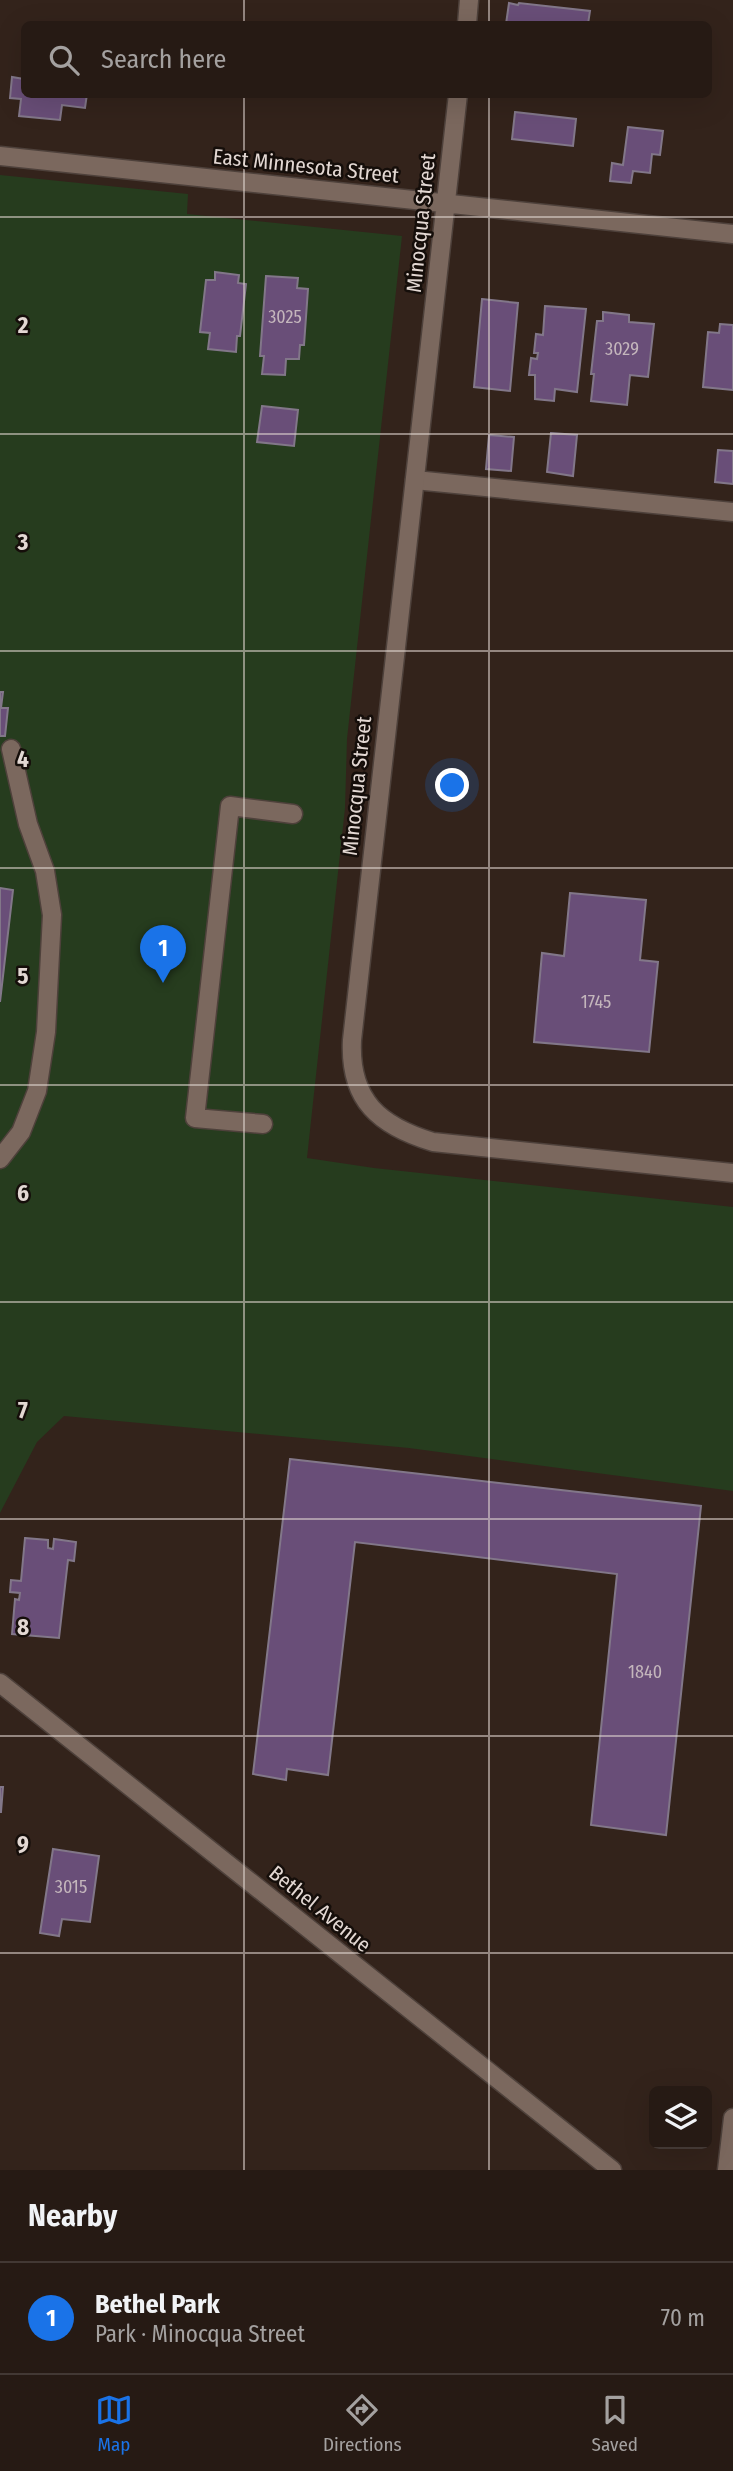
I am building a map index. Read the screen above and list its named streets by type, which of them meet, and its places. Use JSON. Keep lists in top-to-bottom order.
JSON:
{
  "streets": {
    "street": ["East Minnesota Street", "Minocqua Street", "Bethel Avenue"]
  },
  "crossings": [
    ["East Minnesota Street", "Minocqua Street"]
  ],
  "house_numbers": [
    "3025",
    "3029",
    "1745",
    "1840",
    "3015"
  ],
  "page": {
    "search": "Search here",
    "pins": "1",
    "heading": "Nearby",
    "list": [
      {
        "mark": "1",
        "name": "Bethel Park",
        "note": "Park · Minocqua Street",
        "value": "70 m"
      }
    ],
    "nav": ["Map", "Directions", "Saved"]
  },
  "grid": {
    "rows": [
      "2",
      "3",
      "4",
      "5",
      "6",
      "7",
      "8",
      "9"
    ]
  }
}
